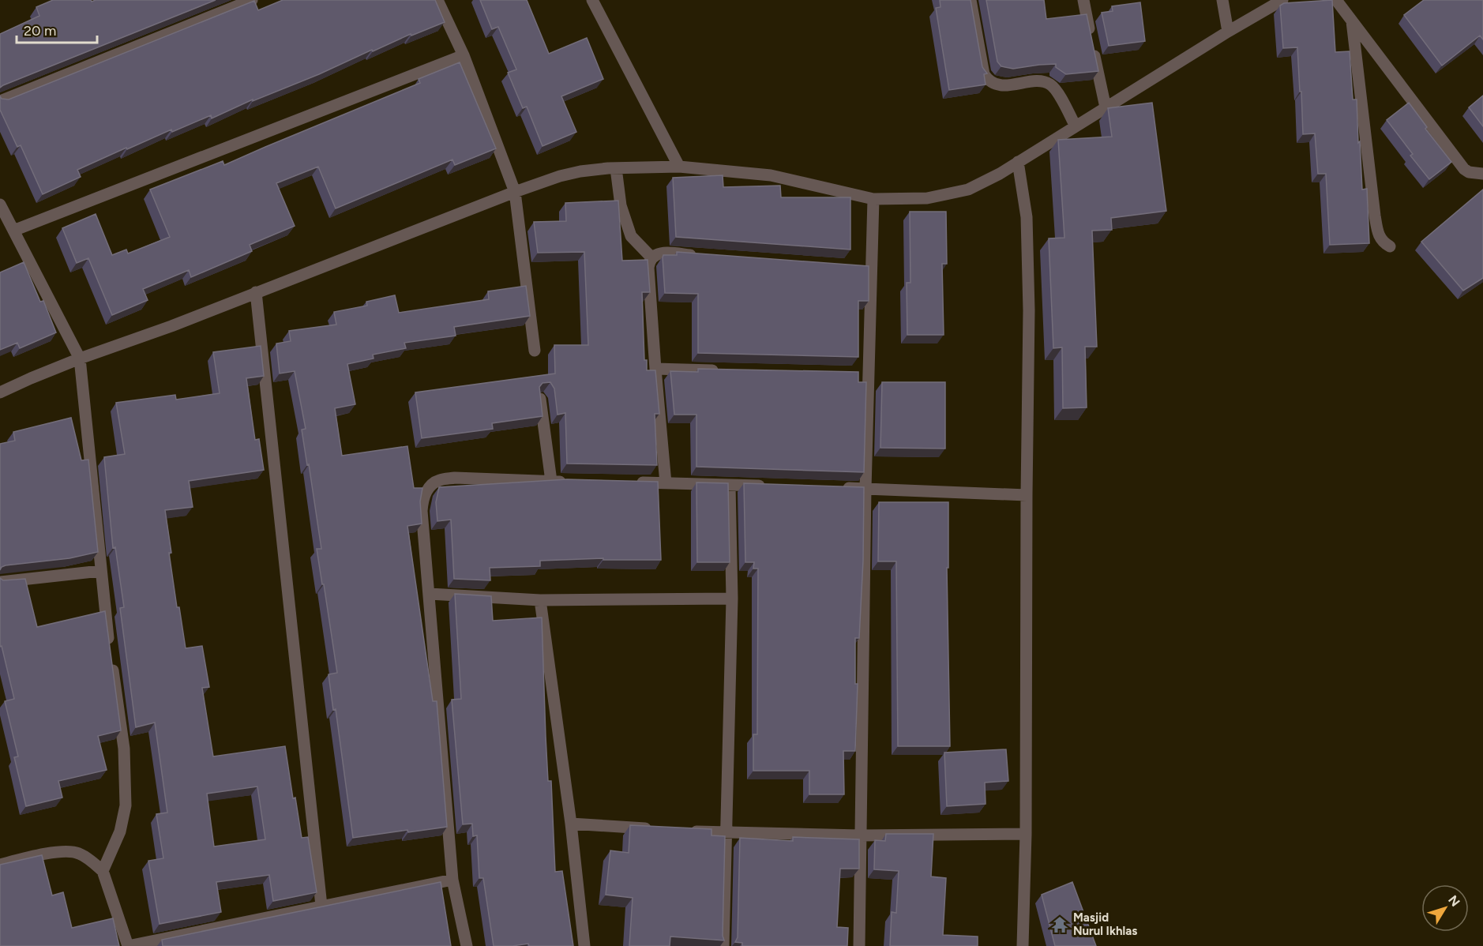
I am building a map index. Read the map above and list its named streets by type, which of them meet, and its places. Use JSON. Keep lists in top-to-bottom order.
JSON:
{
  "places": {
    "temple": ["Masjid Nurul Ikhlas"]
  },
  "scale_bar": "20 m",
  "north": "top right"
}
